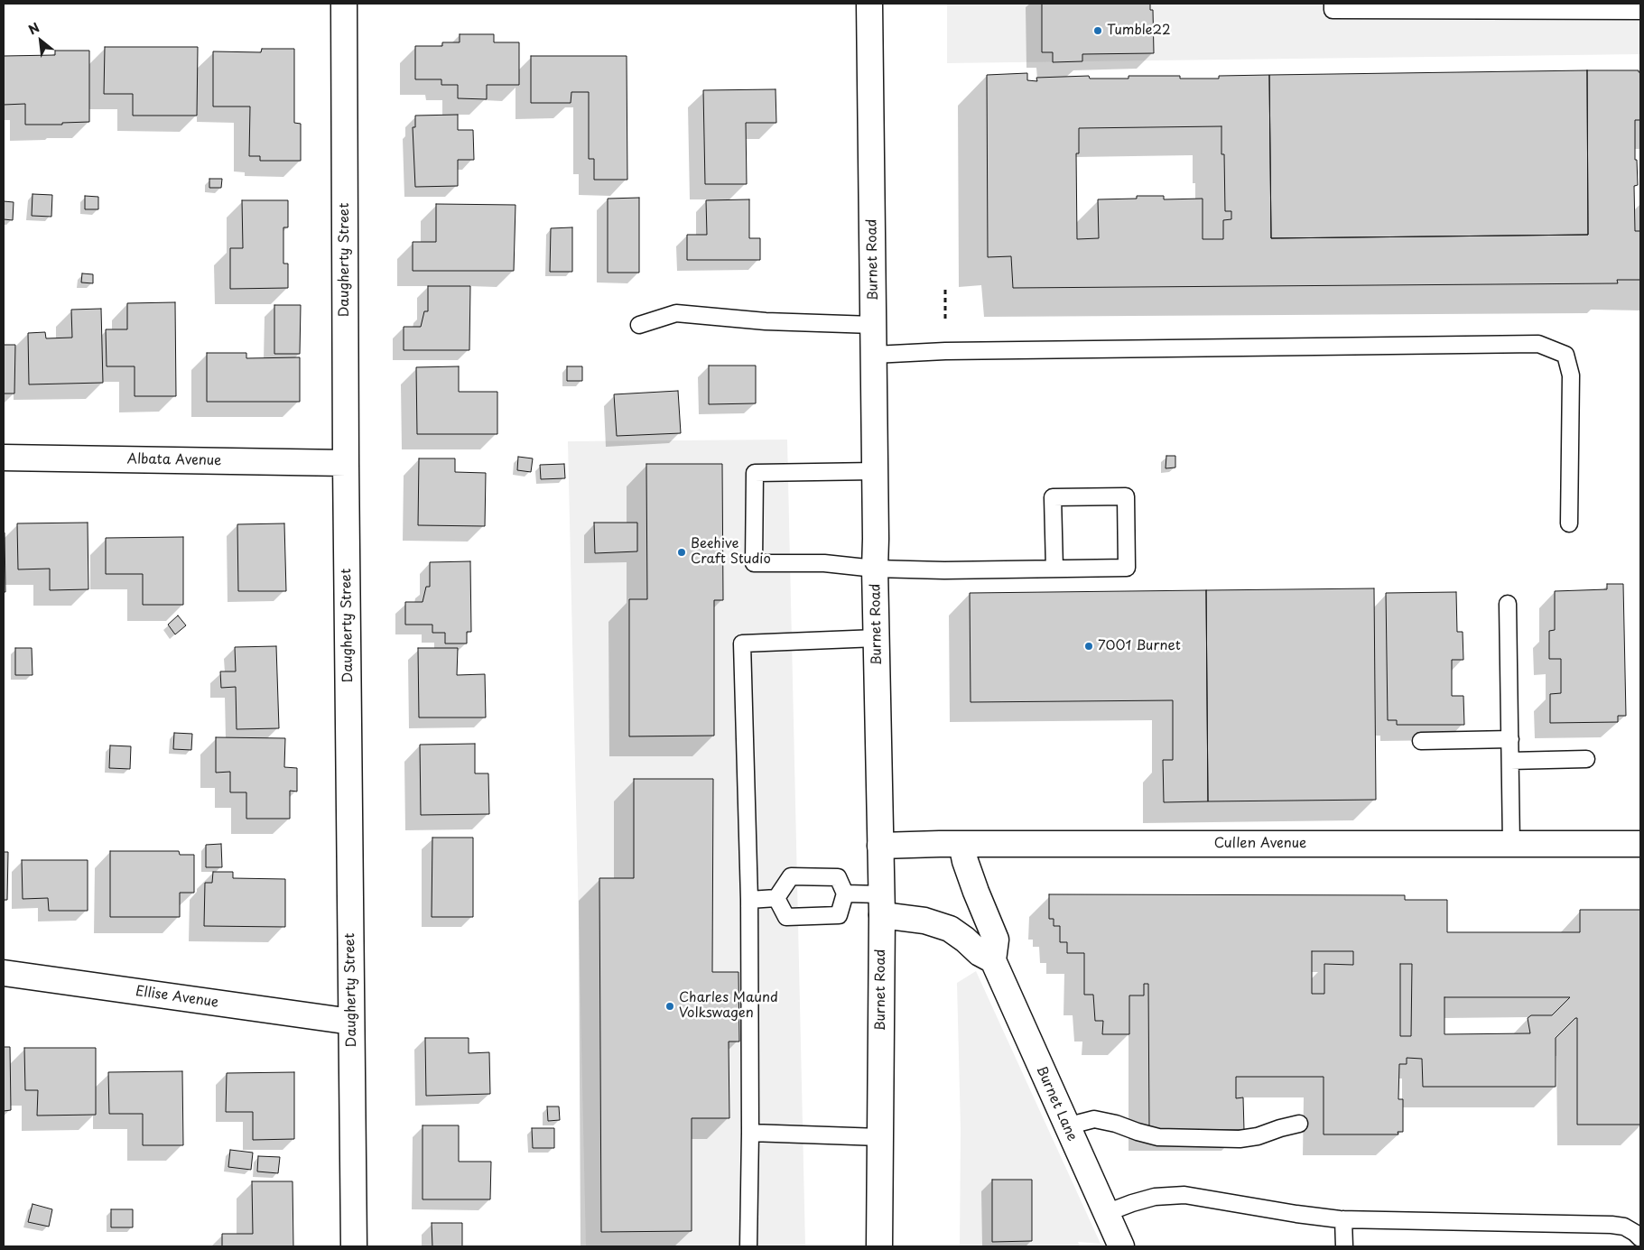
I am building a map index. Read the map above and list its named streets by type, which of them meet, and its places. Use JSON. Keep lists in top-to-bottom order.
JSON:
{
  "streets": {
    "street": [
      "Daugherty Street",
      "Burnet Road",
      "Albata Avenue",
      "Cullen Avenue",
      "Ellise Avenue",
      "Burnet Lane"
    ]
  },
  "crossings": [
    ["Daugherty Street", "Albata Avenue"],
    ["Daugherty Street", "Ellise Avenue"],
    ["Burnet Road", "Cullen Avenue"]
  ],
  "places": [
    "Tumble22",
    "Beehive Craft Studio",
    "7001 Burnet",
    "Charles Maund Volkswagen"
  ],
  "north": "top left"
}
